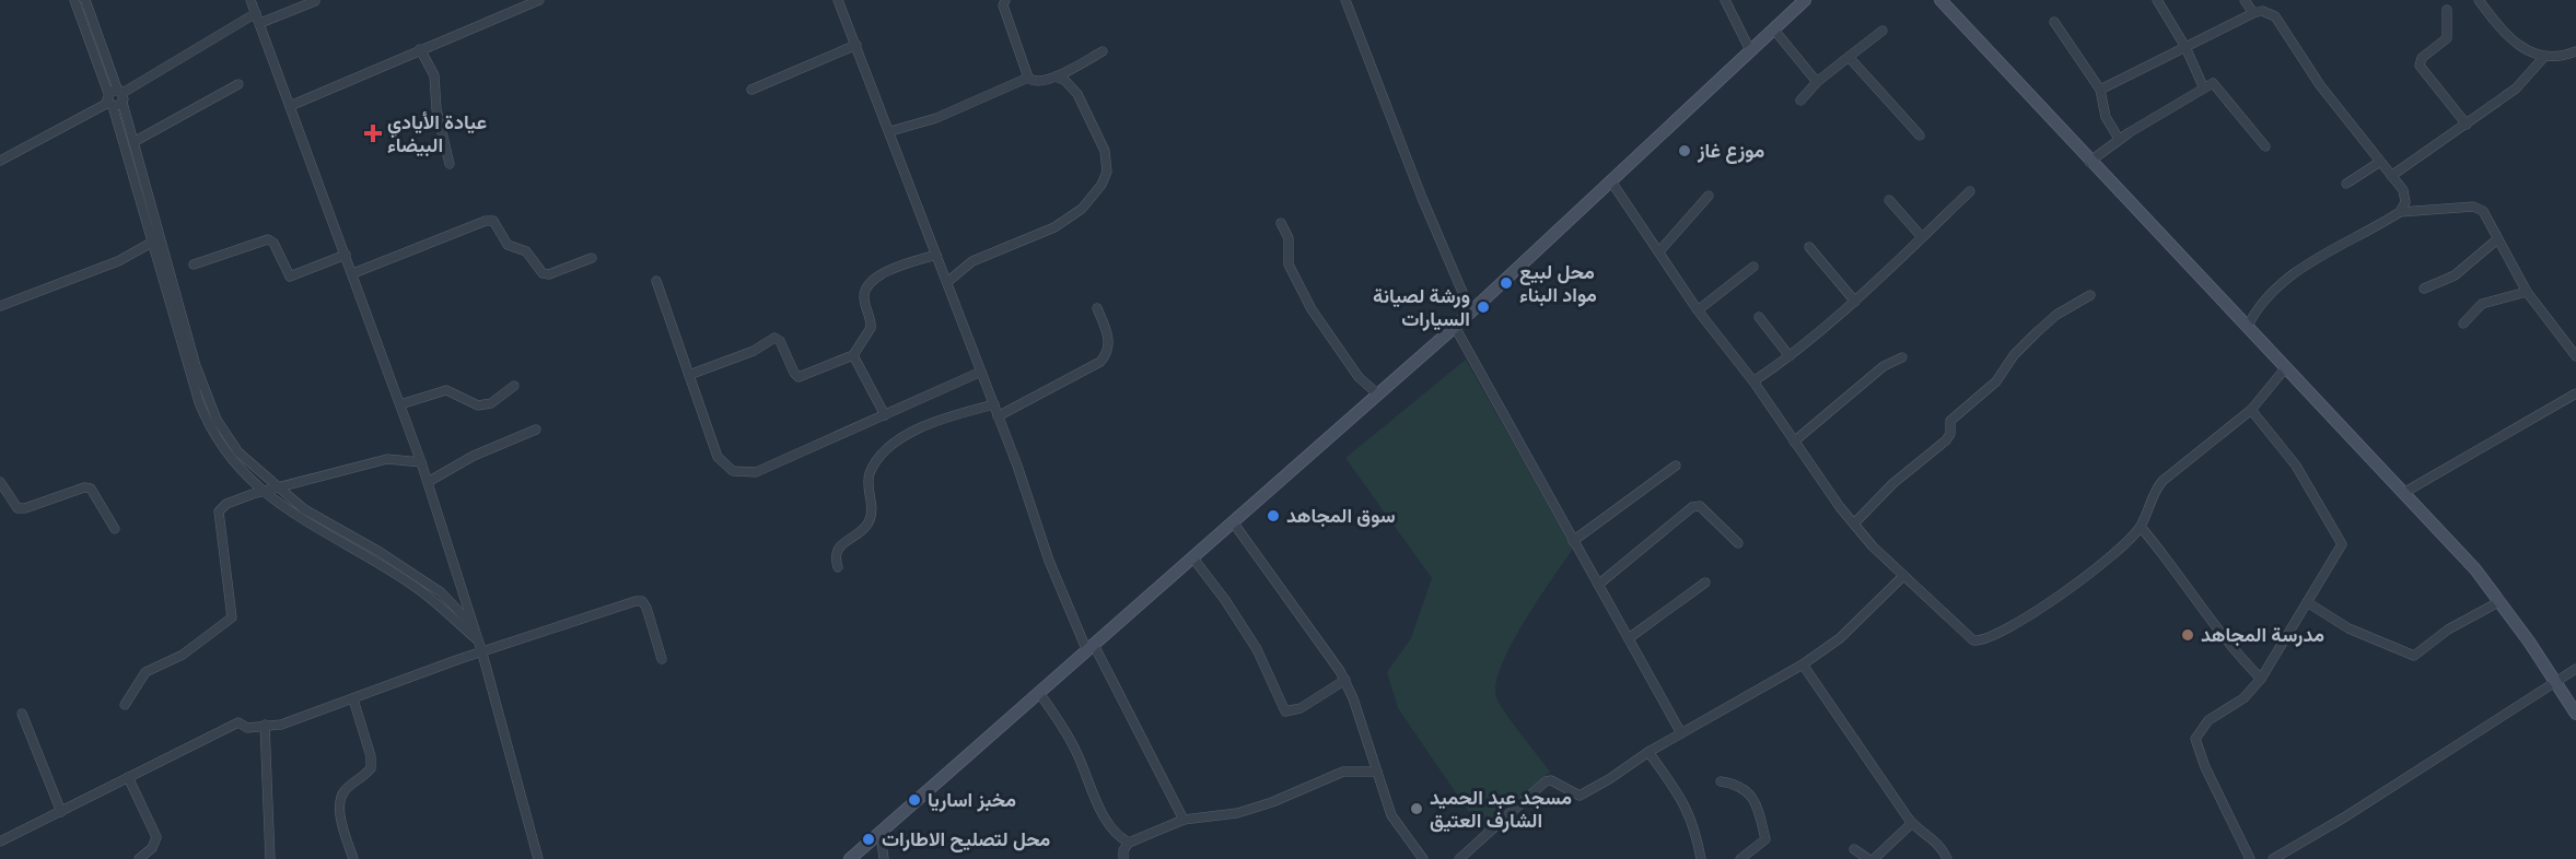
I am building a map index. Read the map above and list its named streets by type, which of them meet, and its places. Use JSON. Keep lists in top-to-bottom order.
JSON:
{
  "places": {
    "health": ["عيادة الأيادي البيضاء"],
    "other": [
      "موزع غاز",
      "محل لبيع مواد البناء",
      "ورشة لصيانة السيارات",
      "سوق المجاهد",
      "مدرسة المجاهد",
      "مخبز اساريا",
      "مسجد عبد الحميد الشارف العتيق",
      "محل لتصليح الاطارات"
    ]
  }
}
